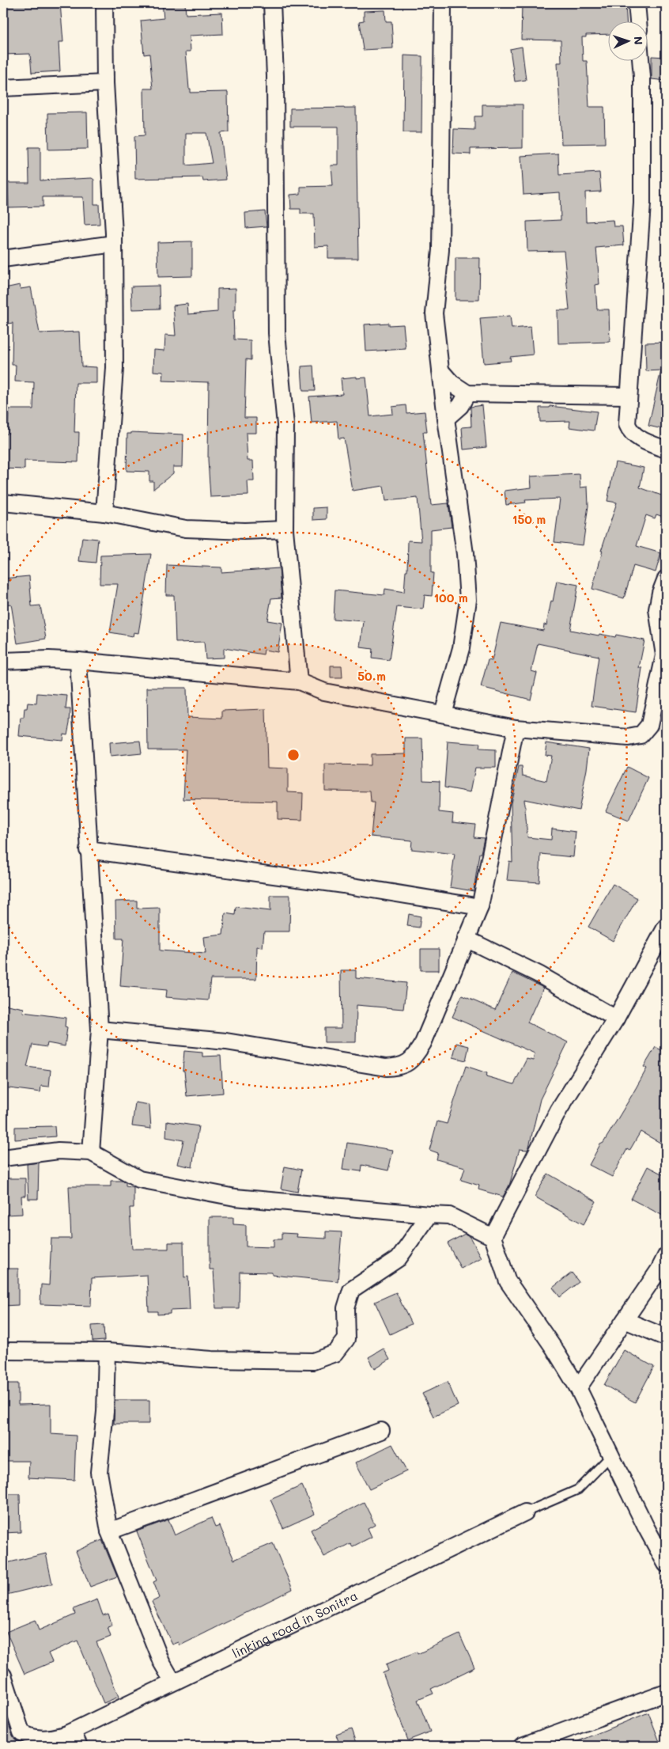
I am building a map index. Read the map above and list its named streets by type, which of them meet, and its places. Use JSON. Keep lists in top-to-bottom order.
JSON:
{
  "streets": {
    "street": ["linking road in Sonitra"]
  },
  "north": "right",
  "rings": ["150 m", "100 m", "50 m"]
}
